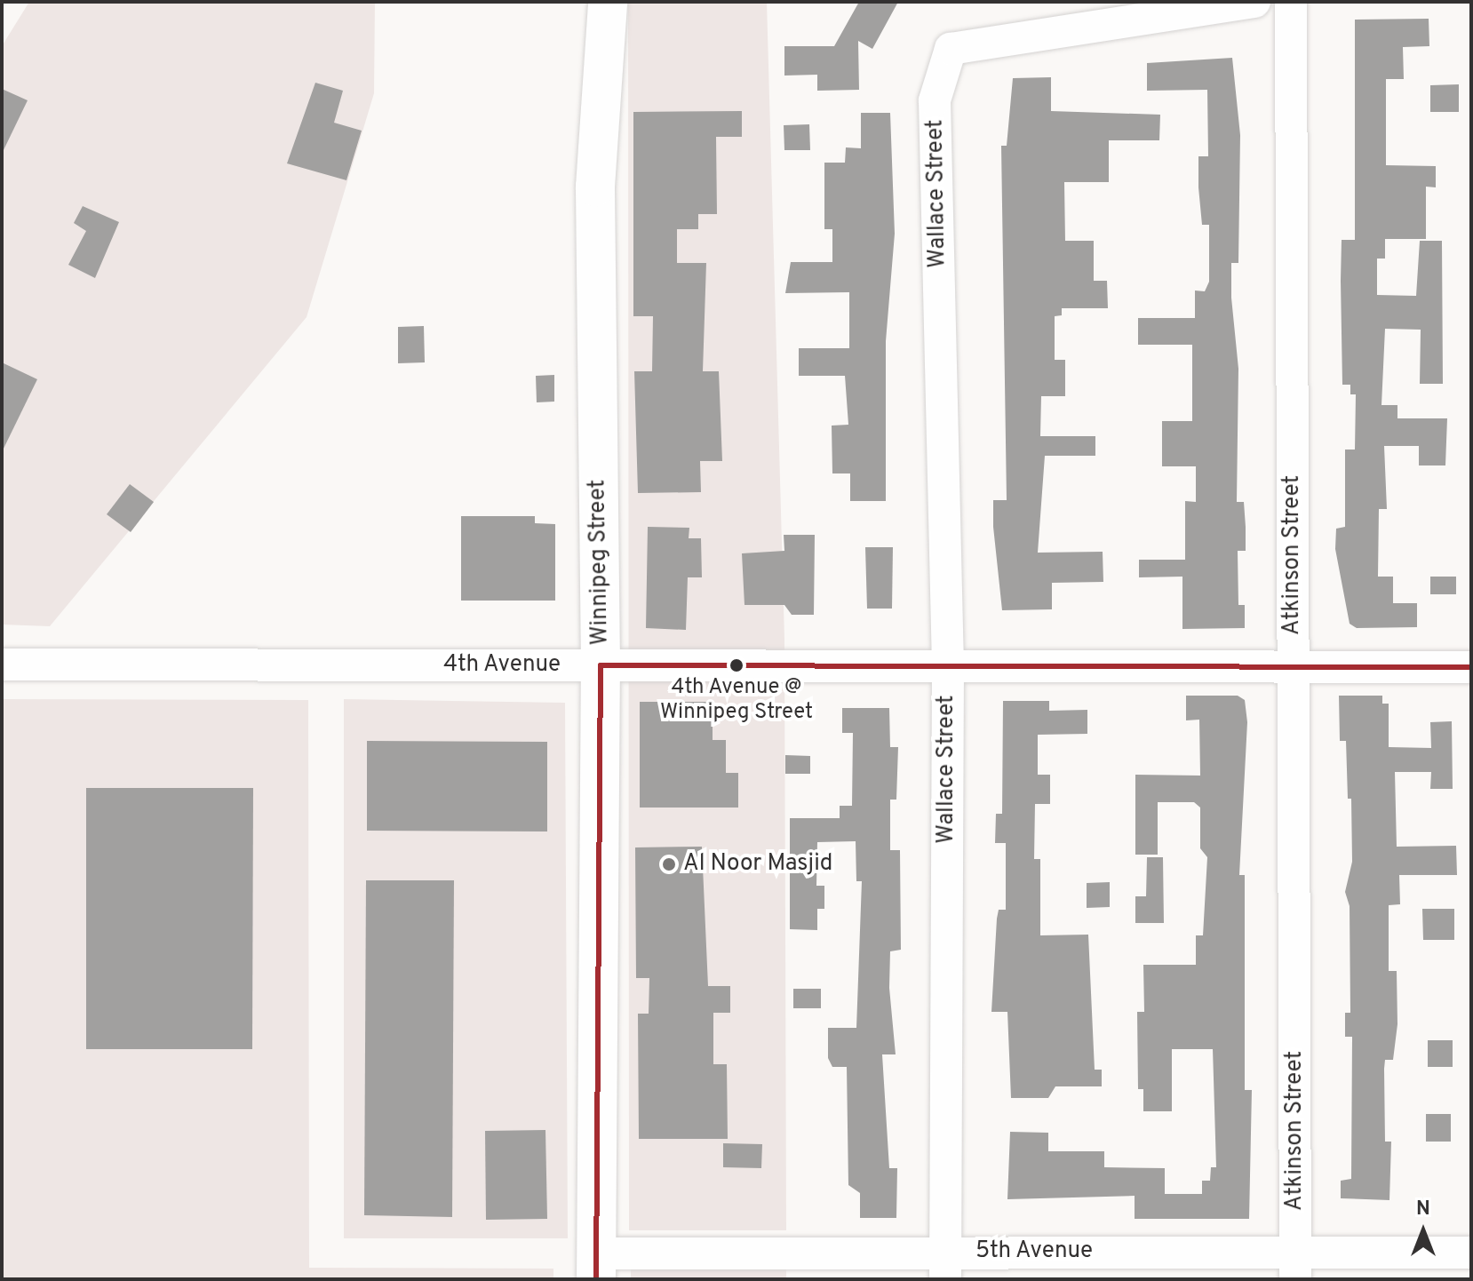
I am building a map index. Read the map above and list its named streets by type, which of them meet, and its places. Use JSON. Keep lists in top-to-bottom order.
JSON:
{
  "streets": {
    "main road": ["Winnipeg Street"],
    "street": [
      "Wallace Street",
      "Atkinson Street",
      "4th Avenue",
      "5th Avenue"
    ]
  },
  "crossings": [
    ["Wallace Street", "4th Avenue"],
    ["Wallace Street", "5th Avenue"],
    ["Atkinson Street", "4th Avenue"],
    ["Atkinson Street", "5th Avenue"],
    ["Winnipeg Street", "4th Avenue"],
    ["Winnipeg Street", "5th Avenue"]
  ],
  "places": ["4th Avenue @ Winnipeg Street", "Al Noor Masjid"],
  "north": "top"
}
